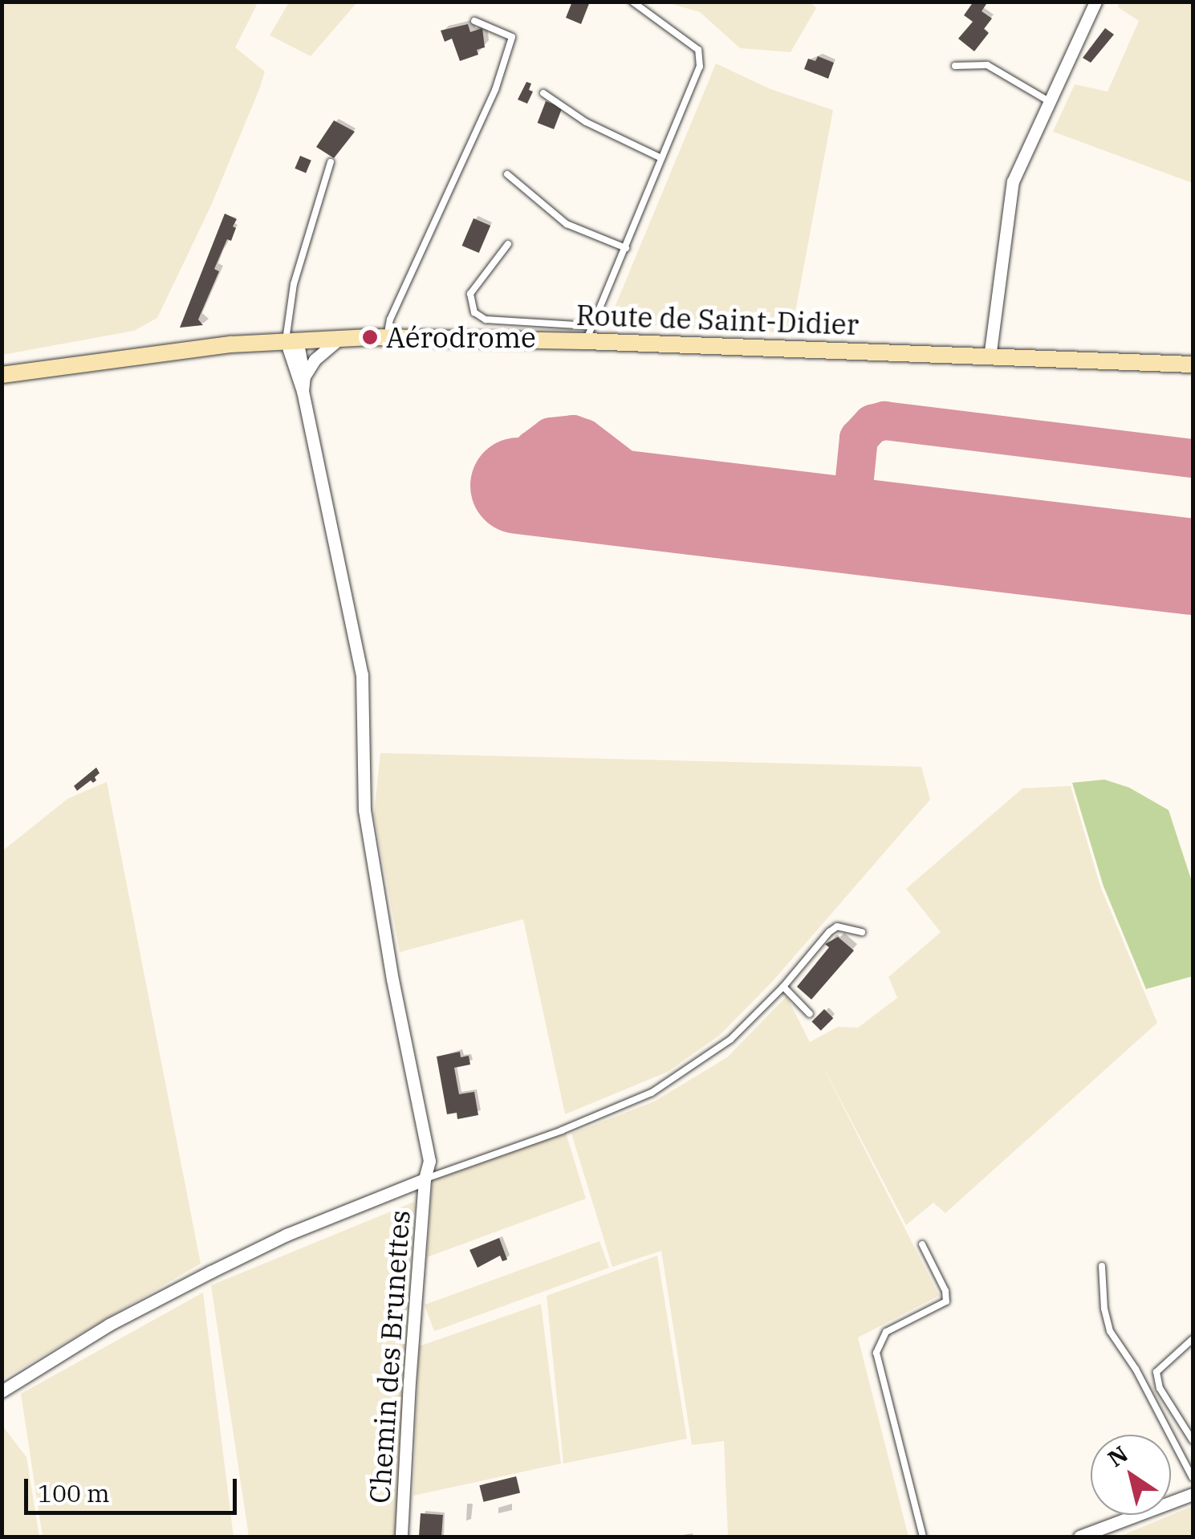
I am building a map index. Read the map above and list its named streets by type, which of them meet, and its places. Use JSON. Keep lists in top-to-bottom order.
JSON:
{
  "streets": {
    "main road": ["Route de Saint-Didier"],
    "street": ["Chemin des Brunettes"]
  },
  "places": ["Aérodrome"],
  "scale_bar": "100 m",
  "north": "top left"
}
